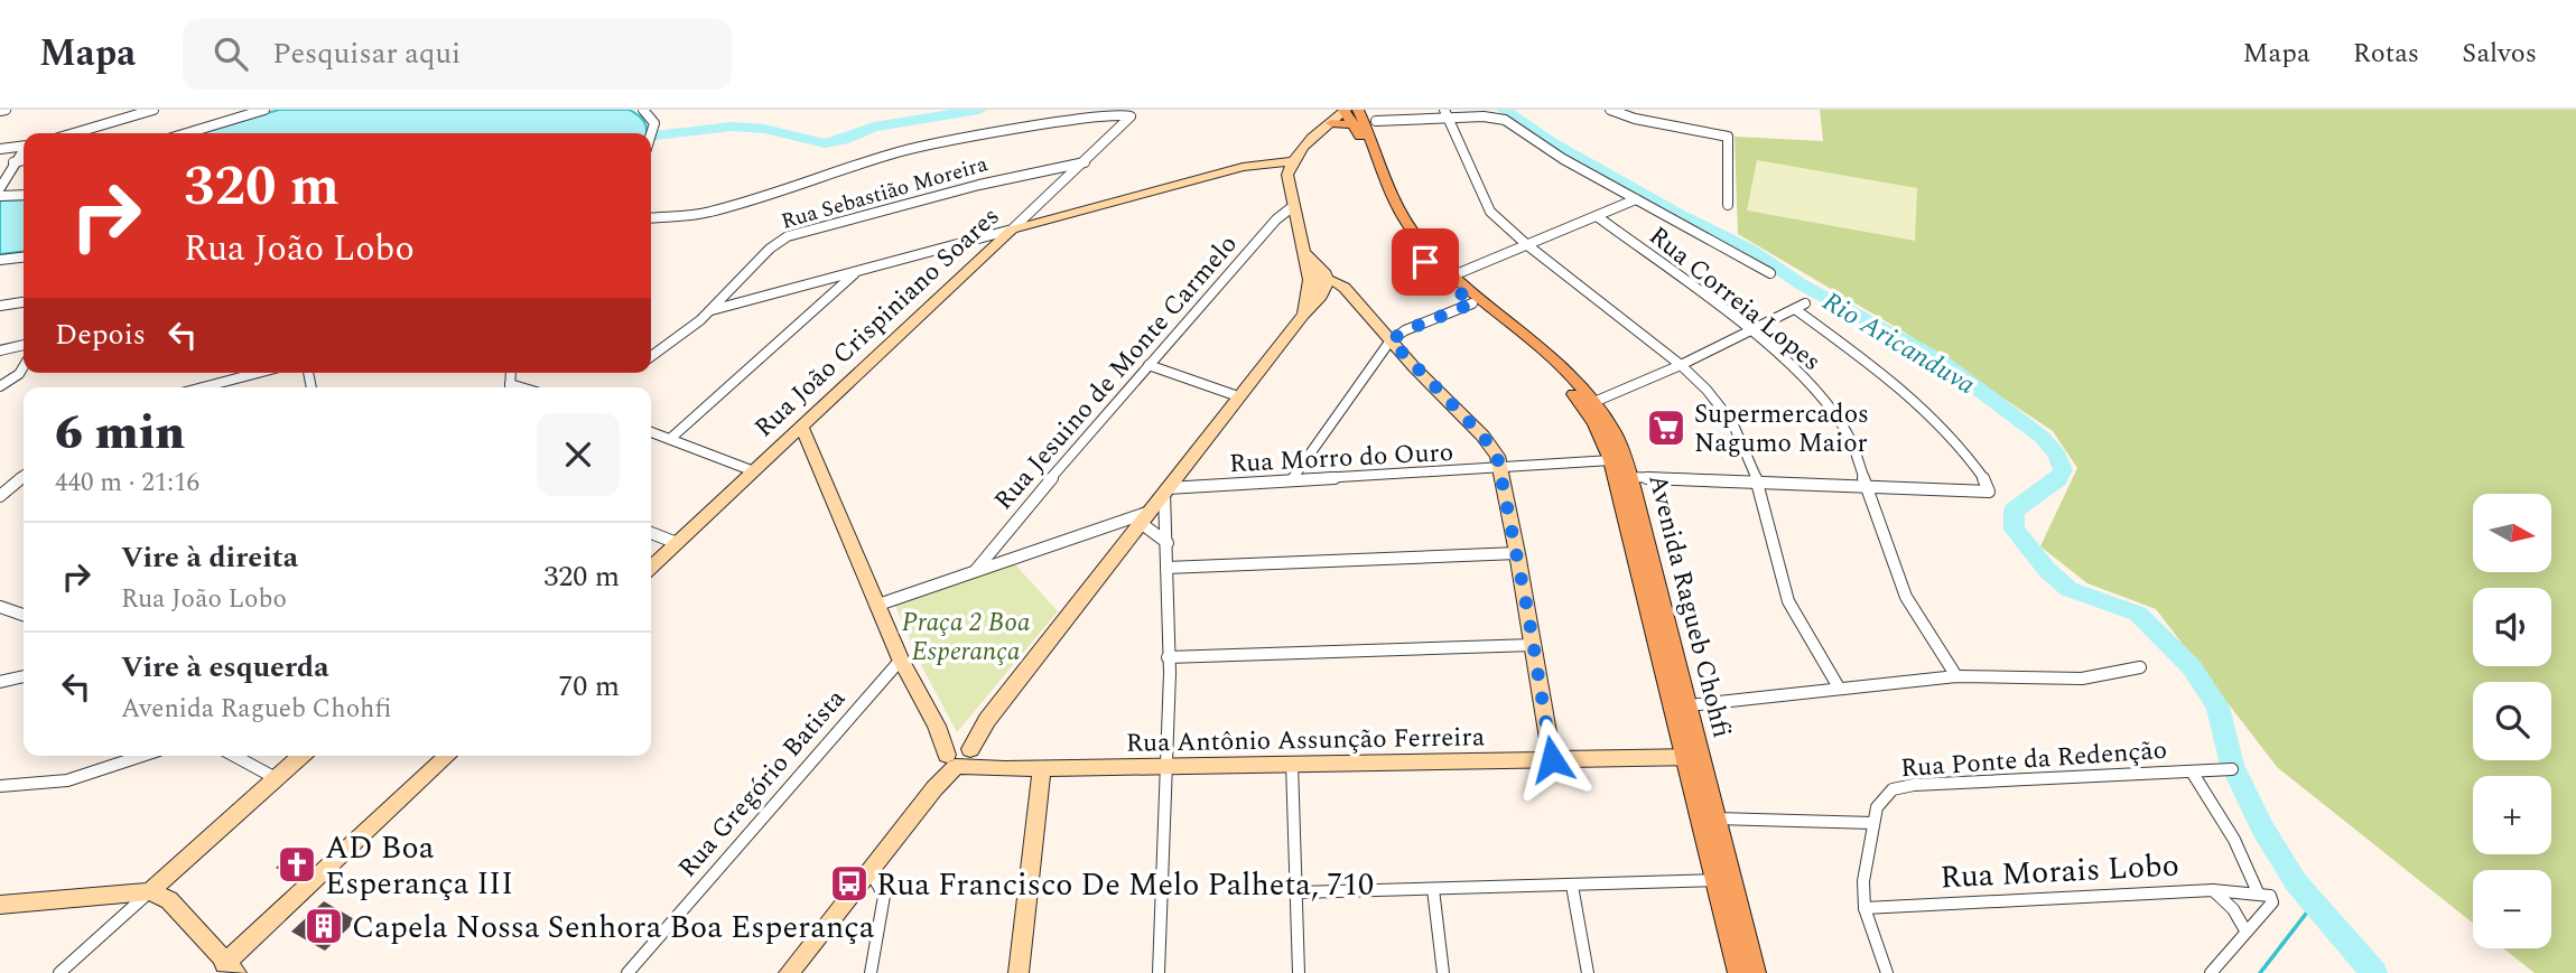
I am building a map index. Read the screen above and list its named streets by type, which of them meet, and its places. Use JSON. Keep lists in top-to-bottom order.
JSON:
{
  "streets": {
    "main road": ["Avenida Ragueb Chohfi"],
    "street": [
      "Rua Sebastião Moreira",
      "Rua Correia Lopes",
      "Rua João Crispiniano Soares",
      "Rua Jesuino de Monte Carmelo",
      "Rua Morro do Ouro",
      "Rua Antônio Assunção Ferreira",
      "Rua Ponte da Redenção",
      "Rua Gregório Batista",
      "Rua Morais Lobo"
    ]
  },
  "crossings": [
    ["Rua Sebastião Moreira", "Rua João Crispiniano Soares"],
    ["Rua Morro do Ouro", "Avenida Ragueb Chohfi"],
    ["Avenida Ragueb Chohfi", "Rua Antônio Assunção Ferreira"],
    ["Rua Ponte da Redenção", "Rua Morais Lobo"]
  ],
  "water": ["Rio Aricanduva"],
  "parks": ["Praça 2 Boa Esperança"],
  "places": {
    "supermarket": ["Supermercados Nagumo Maior"],
    "church": ["AD Boa Esperança III"],
    "bus stop": ["Rua Francisco De Melo Palheta, 710"],
    "building": ["Capela Nossa Senhora Boa Esperança"]
  },
  "north": "right",
  "page": {
    "header": "Mapa",
    "search": "Pesquisar aqui",
    "nav": ["Mapa", "Rotas", "Salvos"],
    "turn": ["320 m", "Rua João Lobo"],
    "then": "Depois",
    "heading": ["6 min", "440 m · 21:16"],
    "map_buttons": ["+", "−"],
    "list": [
      {
        "name": "Vire à direita",
        "note": "Rua João Lobo",
        "value": "320 m"
      },
      {
        "name": "Vire à esquerda",
        "note": "Avenida Ragueb Chohfi",
        "value": "70 m"
      }
    ]
  }
}
